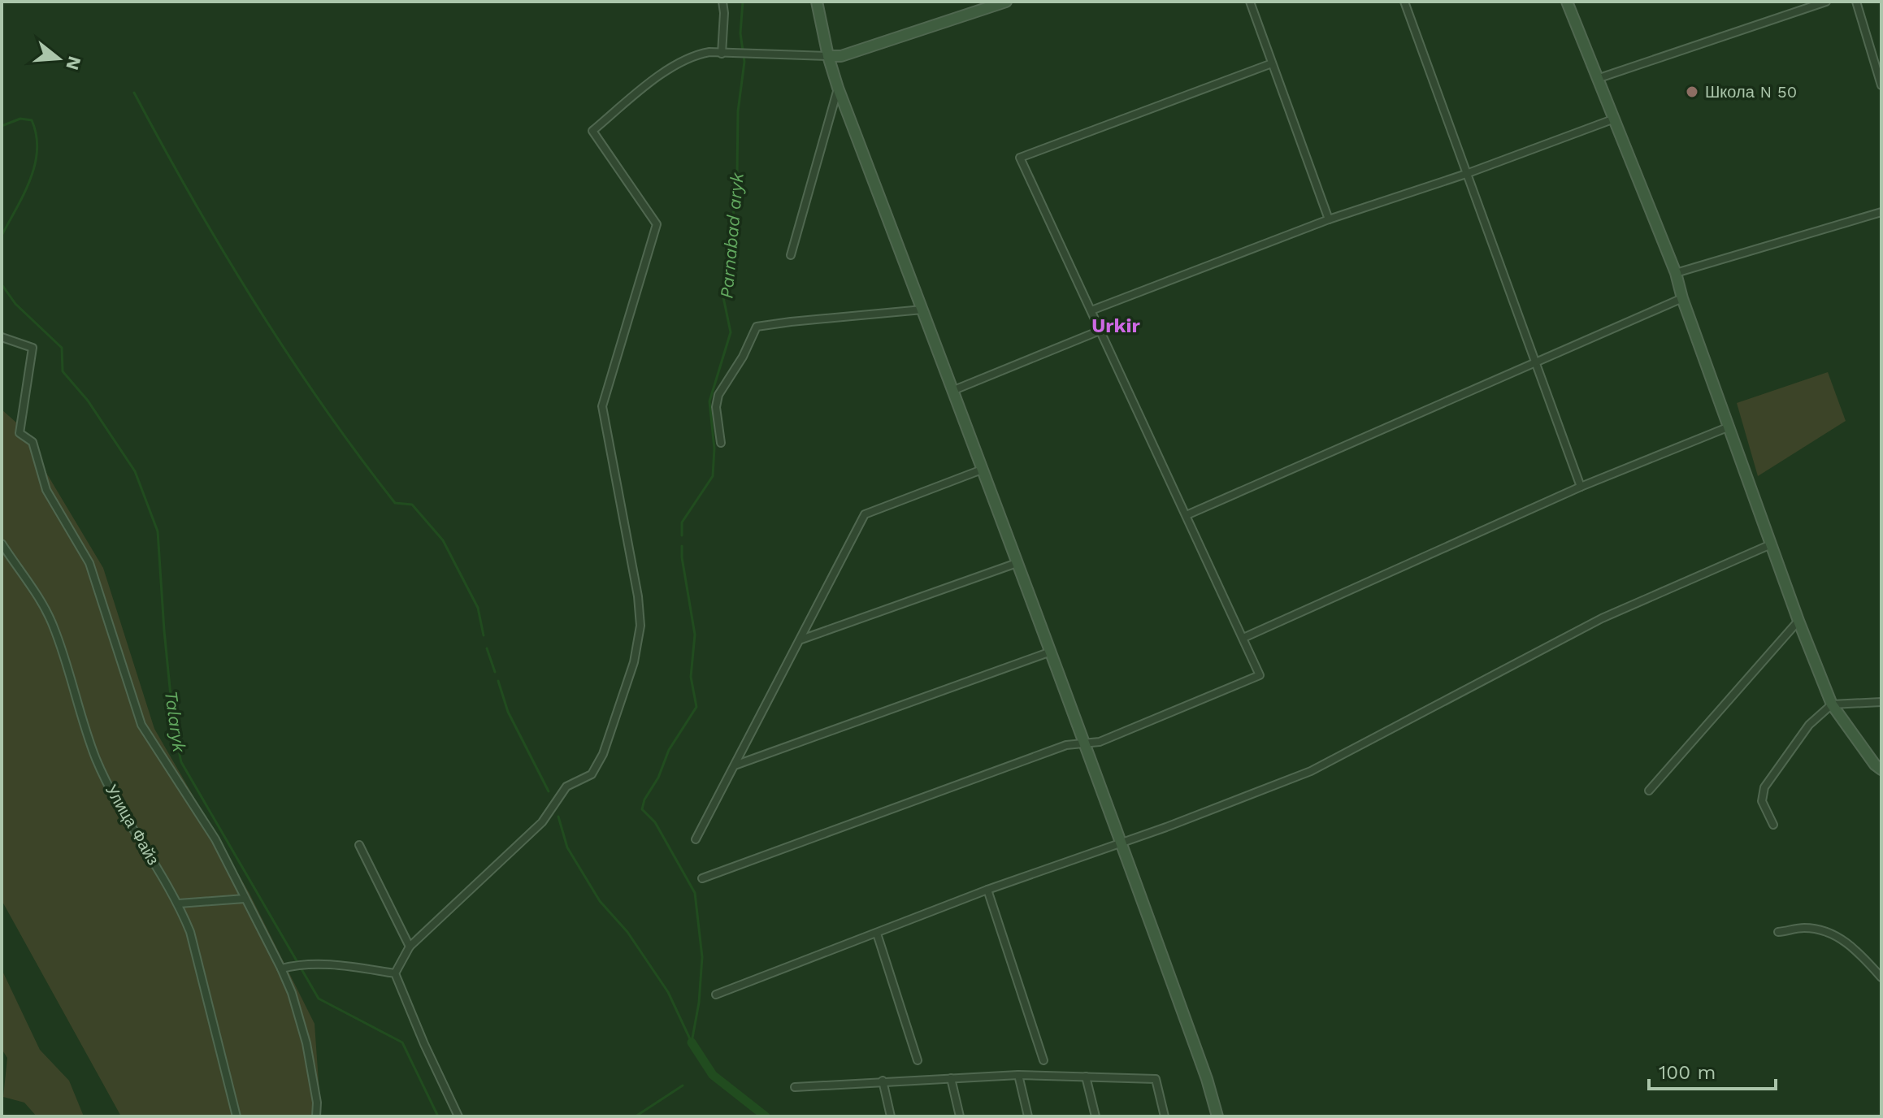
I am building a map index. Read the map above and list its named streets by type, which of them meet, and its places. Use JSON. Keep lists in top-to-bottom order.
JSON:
{
  "streets": {
    "street": ["Улица Файз"]
  },
  "districts": ["Urkir"],
  "water": ["Parnabad aryk", "Talaryk"],
  "places": ["Школа N 50"],
  "scale_bar": "100 m",
  "north": "right"
}
